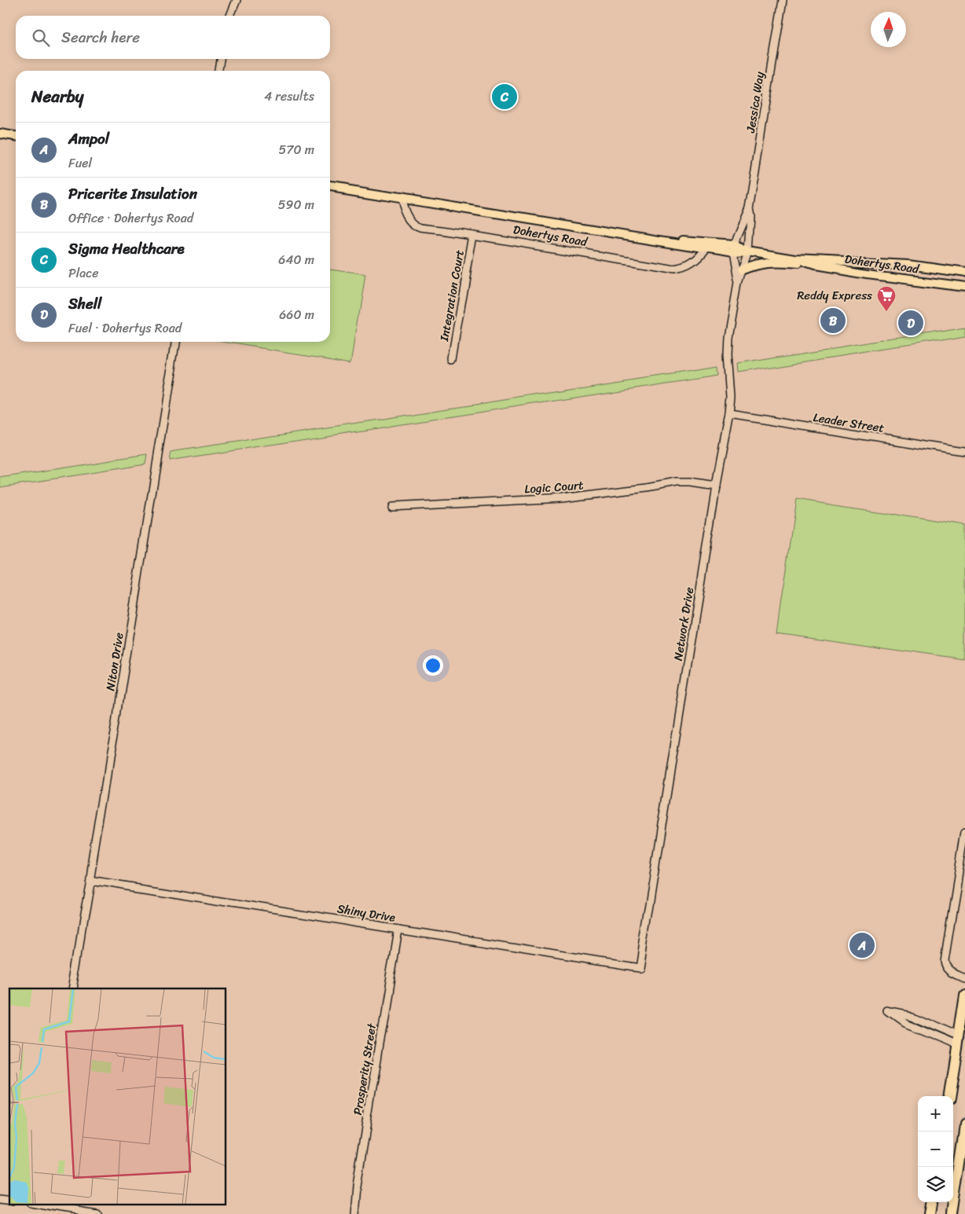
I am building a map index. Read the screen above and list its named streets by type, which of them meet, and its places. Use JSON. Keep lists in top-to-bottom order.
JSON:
{
  "streets": {
    "main road": ["Dohertys Road"],
    "street": [
      "Jessica Way",
      "Integration Court",
      "Leader Street",
      "Logic Court",
      "Network Drive",
      "Niton Drive",
      "Shiny Drive",
      "Prosperity Street"
    ]
  },
  "crossings": [
    ["Jessica Way", "Dohertys Road"],
    ["Jessica Way", "Network Drive"],
    ["Dohertys Road", "Integration Court"],
    ["Dohertys Road", "Network Drive"],
    ["Leader Street", "Network Drive"],
    ["Logic Court", "Network Drive"],
    ["Network Drive", "Shiny Drive"],
    ["Niton Drive", "Shiny Drive"],
    ["Shiny Drive", "Prosperity Street"]
  ],
  "places": {
    "supermarket": ["Reddy Express"]
  },
  "north": "top",
  "page": {
    "search": "Search here",
    "heading": ["Nearby", "4 results"],
    "pins": [
      "C",
      "B",
      "D",
      "A"
    ],
    "list": [
      {
        "mark": "A",
        "name": "Ampol",
        "note": "Fuel",
        "value": "570 m"
      },
      {
        "mark": "B",
        "name": "Pricerite Insulation",
        "note": "Office · Dohertys Road",
        "value": "590 m"
      },
      {
        "mark": "C",
        "name": "Sigma Healthcare",
        "note": "Place",
        "value": "640 m"
      },
      {
        "mark": "D",
        "name": "Shell",
        "note": "Fuel · Dohertys Road",
        "value": "660 m"
      }
    ],
    "map_buttons": ["+", "−"]
  }
}
